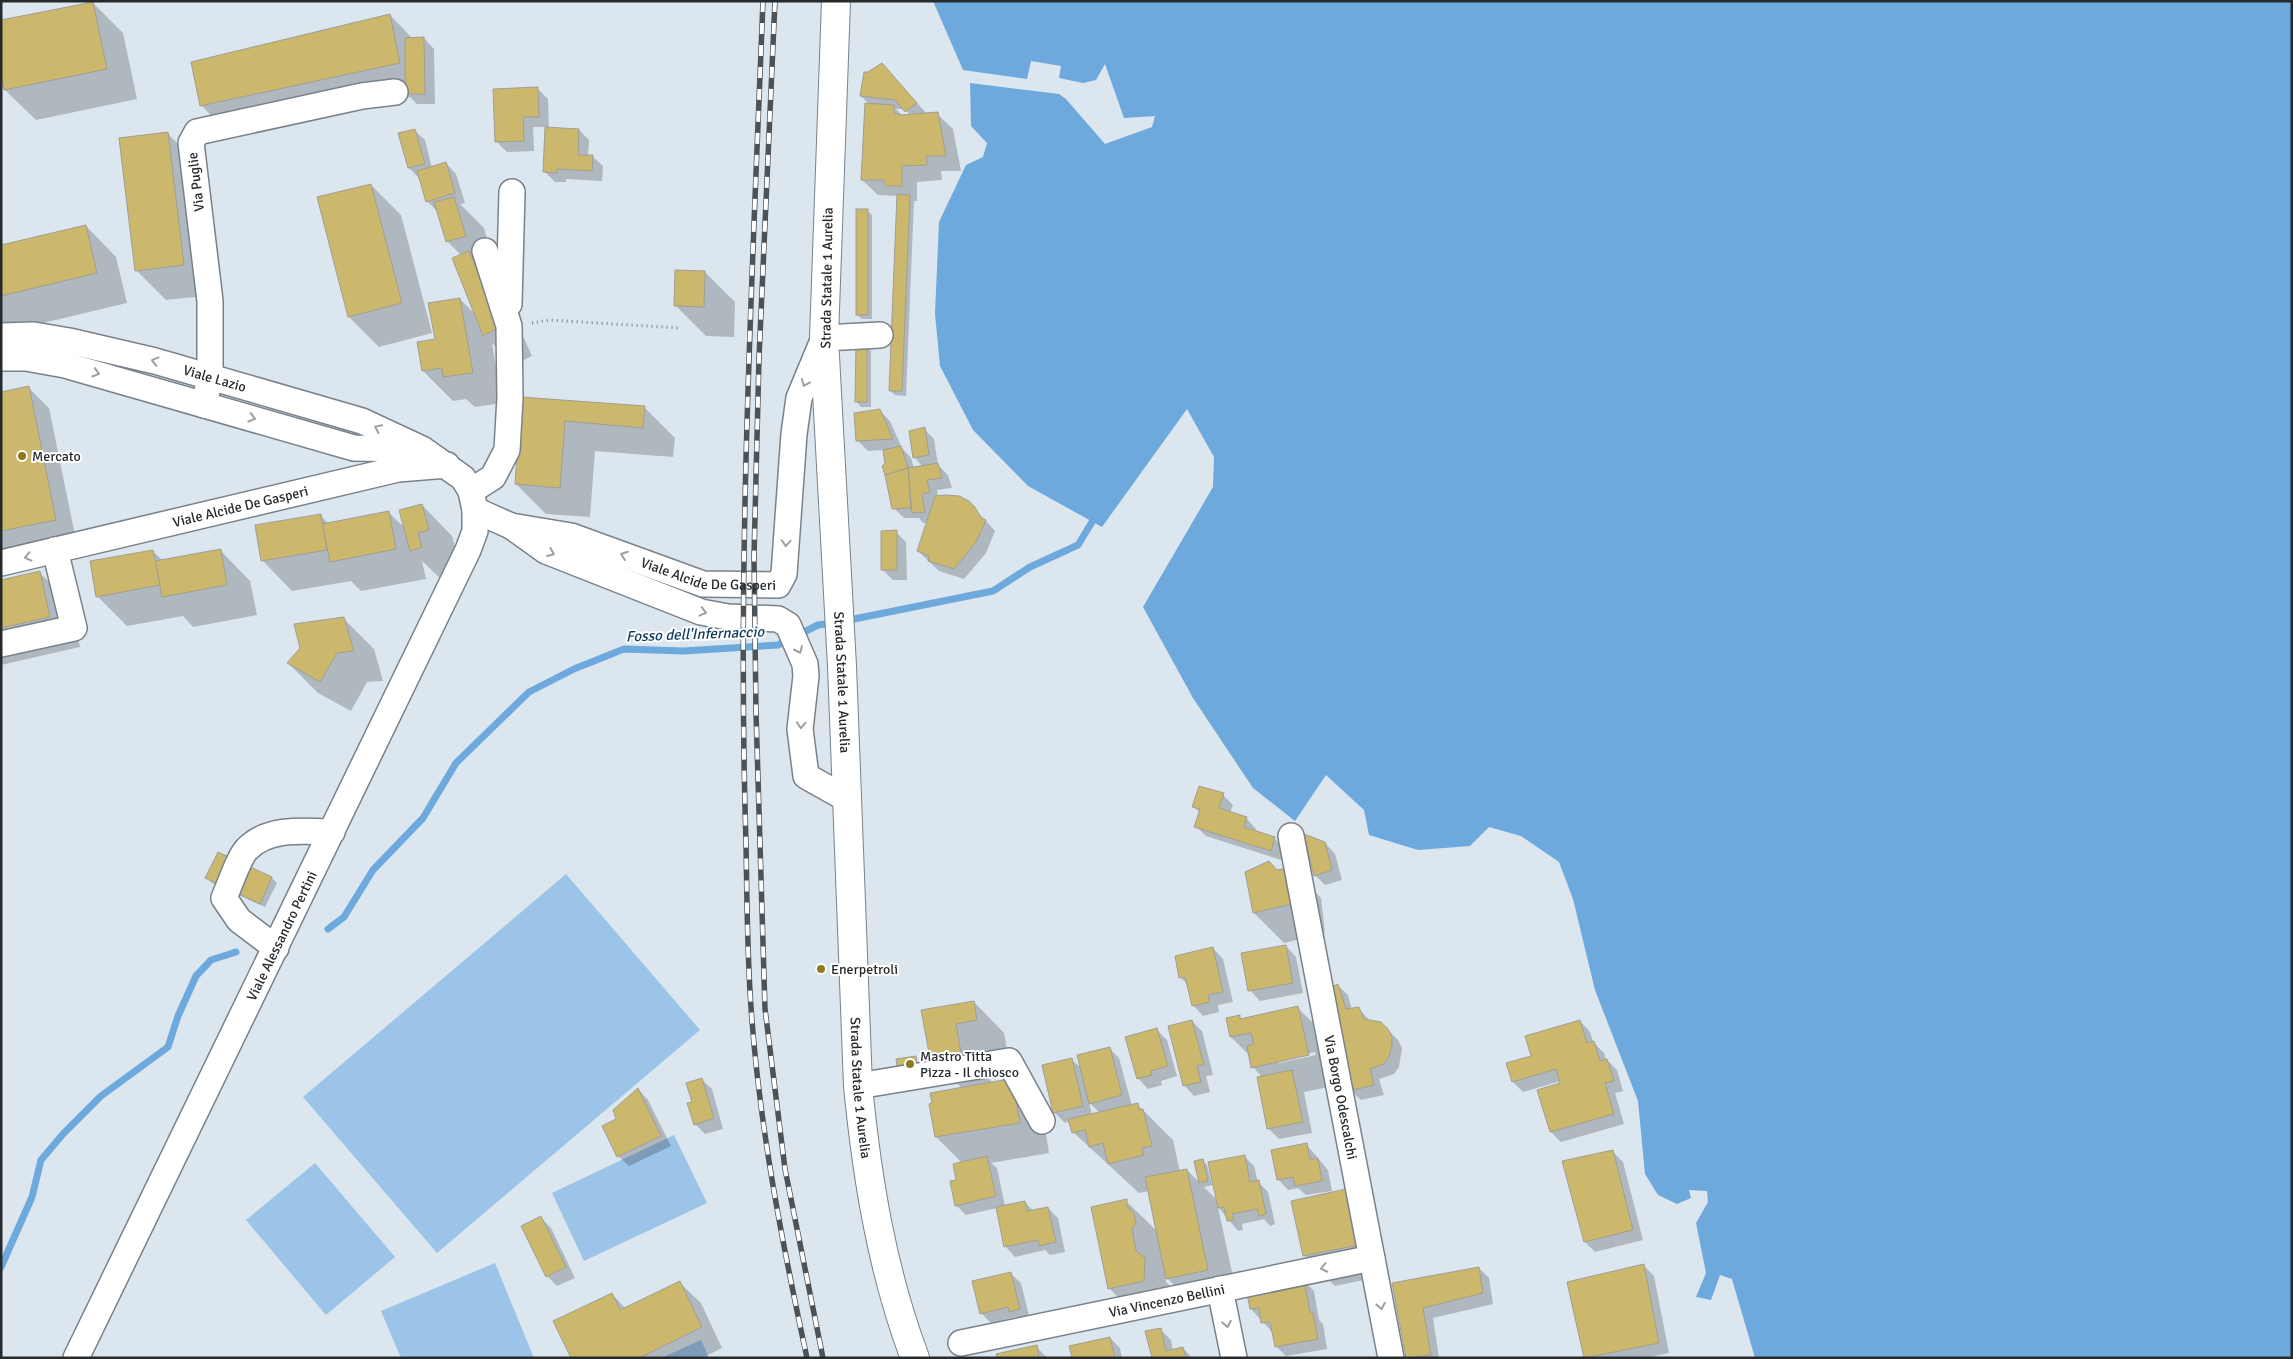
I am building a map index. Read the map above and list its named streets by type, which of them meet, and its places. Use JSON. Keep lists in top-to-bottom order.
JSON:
{
  "streets": {
    "main road": ["Strada Statale 1 Aurelia"],
    "street": [
      "Via Puglie",
      "Viale Lazio",
      "Viale Alcide De Gasperi",
      "Viale Alessandro Pertini",
      "Via Borgo Odescalchi",
      "Via Vincenzo Bellini"
    ]
  },
  "crossings": [
    ["Via Puglie", "Viale Lazio"],
    ["Strada Statale 1 Aurelia", "Viale Alcide De Gasperi"],
    ["Viale Lazio", "Viale Alcide De Gasperi"],
    ["Viale Alcide De Gasperi", "Viale Alessandro Pertini"],
    ["Via Borgo Odescalchi", "Via Vincenzo Bellini"]
  ],
  "one_way": ["Via Vincenzo Bellini"],
  "water": ["Fosso dell'Infernaccio"],
  "places": ["Mercato", "Enerpetroli", "Mastro Titta Pizza - Il chiosco"]
}
